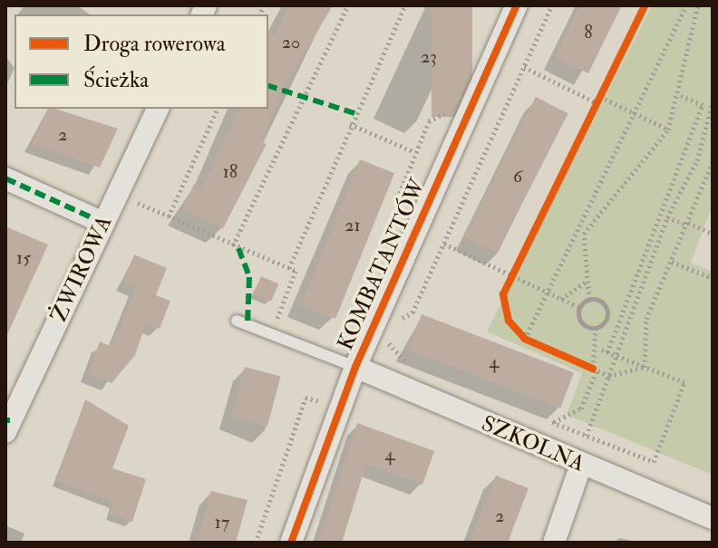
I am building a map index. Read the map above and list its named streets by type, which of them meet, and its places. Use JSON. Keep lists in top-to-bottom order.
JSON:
{
  "streets": {
    "street": ["KOMBATANTÓW", "ŻWIROWA", "SZKOLNA"]
  },
  "crossings": [
    ["KOMBATANTÓW", "SZKOLNA"]
  ],
  "house_numbers": [
    "8",
    "20",
    "23",
    "2",
    "18",
    "6",
    "21",
    "15",
    "4",
    "4",
    "2",
    "17"
  ],
  "legend": ["Droga rowerowa", "Ścieżka"]
}
